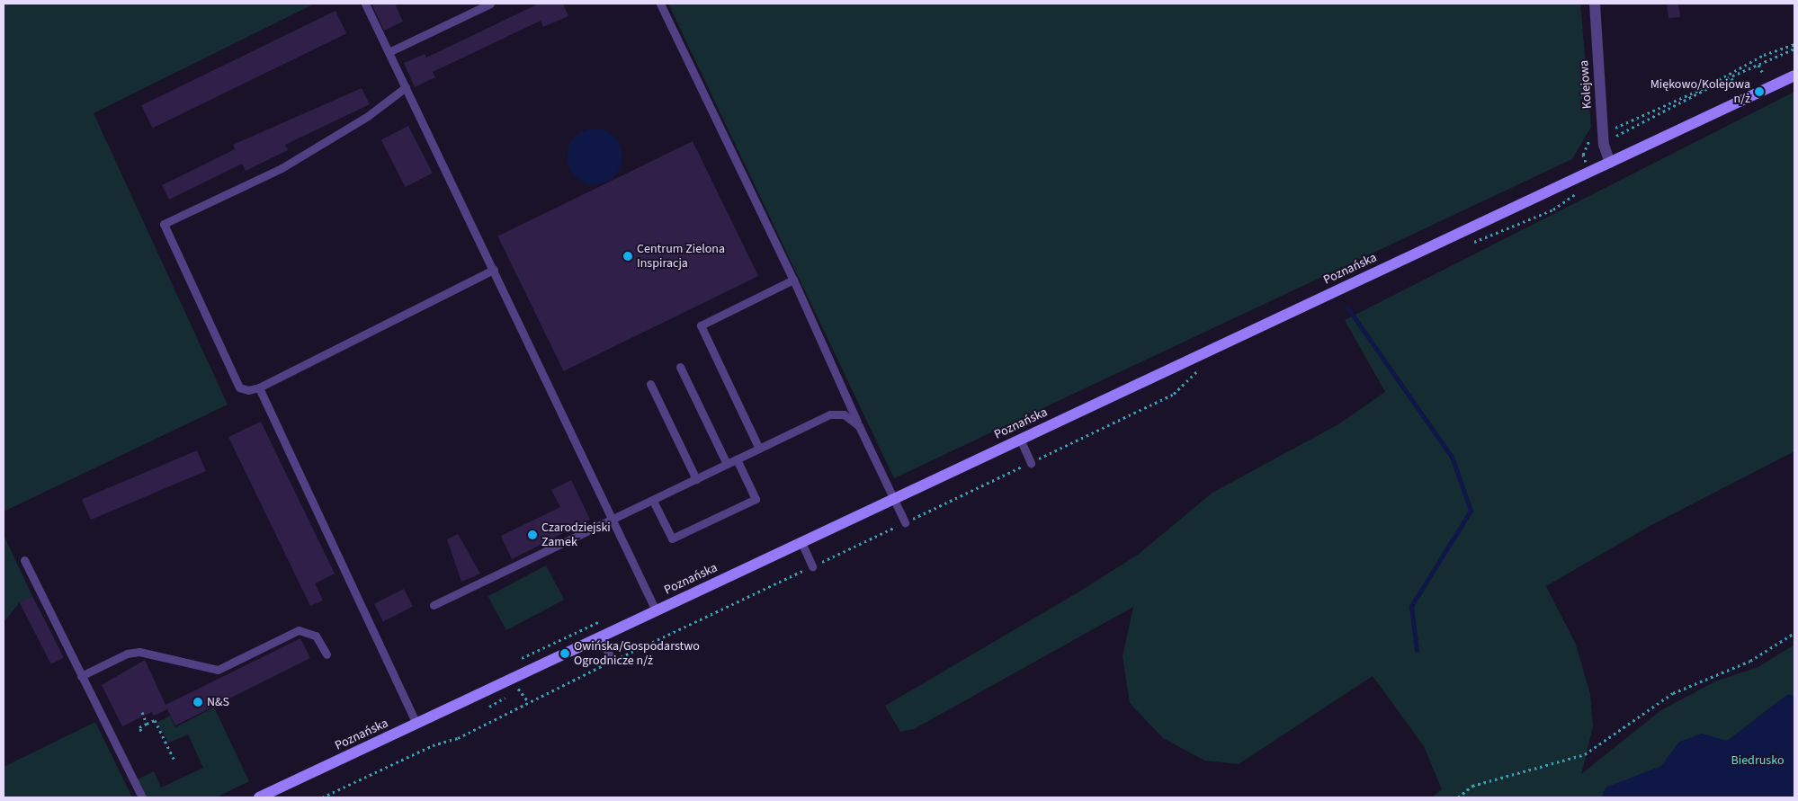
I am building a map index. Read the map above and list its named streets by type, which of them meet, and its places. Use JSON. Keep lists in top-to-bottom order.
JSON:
{
  "streets": {
    "main road": ["Poznańska"],
    "street": ["Kolejowa"]
  },
  "crossings": [
    ["Kolejowa", "Poznańska"]
  ],
  "parks": ["Biedrusko"],
  "places": [
    "Miękowo/Kolejowa n/ż",
    "Centrum Zielona Inspiracja",
    "Czarodziejski Zamek",
    "Owińska/Gospodarstwo Ogrodnicze n/ż",
    "N&S"
  ]
}
